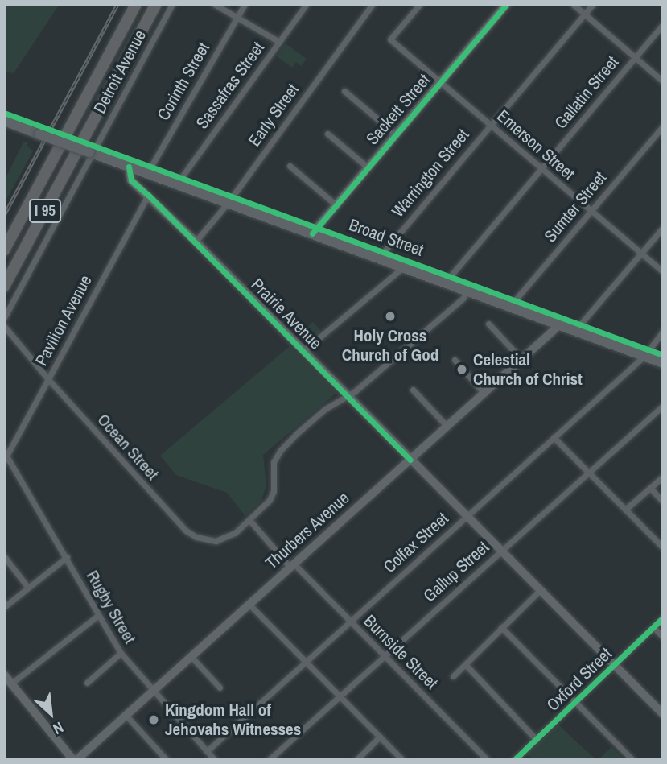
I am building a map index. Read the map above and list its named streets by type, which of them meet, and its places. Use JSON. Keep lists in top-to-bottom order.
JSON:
{
  "streets": {
    "highway": ["I 95"],
    "main road": ["Broad Street"],
    "street": [
      "Detroit Avenue",
      "Corinth Street",
      "Sassafras Street",
      "Gallatin Street",
      "Sackett Street",
      "Early Street",
      "Emerson Street",
      "Warrington Street",
      "Sumter Street",
      "Prairie Avenue",
      "Pavilion Avenue",
      "Ocean Street",
      "Thurbers Avenue",
      "Colfax Street",
      "Gallup Street",
      "Rugby Street",
      "Burnside Street",
      "Oxford Street"
    ]
  },
  "crossings": [
    ["Detroit Avenue", "Broad Street"],
    ["Corinth Street", "Broad Street"],
    ["Corinth Street", "Prairie Avenue"],
    ["Sassafras Street", "Broad Street"],
    ["Gallatin Street", "Emerson Street"],
    ["Gallatin Street", "Broad Street"],
    ["Sackett Street", "Emerson Street"],
    ["Sackett Street", "Broad Street"],
    ["Early Street", "Broad Street"],
    ["Early Street", "Prairie Avenue"],
    ["Emerson Street", "Warrington Street"],
    ["Emerson Street", "Sumter Street"],
    ["Warrington Street", "Broad Street"],
    ["Sumter Street", "Broad Street"],
    ["Broad Street", "Prairie Avenue"],
    ["Broad Street", "Ocean Street"],
    ["Broad Street", "Thurbers Avenue"],
    ["Broad Street", "Colfax Street"],
    ["Prairie Avenue", "Pavilion Avenue"],
    ["Prairie Avenue", "Ocean Street"],
    ["Prairie Avenue", "Thurbers Avenue"],
    ["Prairie Avenue", "Colfax Street"],
    ["Prairie Avenue", "Gallup Street"],
    ["Prairie Avenue", "Oxford Street"],
    ["Pavilion Avenue", "Ocean Street"],
    ["Pavilion Avenue", "Rugby Street"],
    ["Ocean Street", "Burnside Street"],
    ["Thurbers Avenue", "Rugby Street"],
    ["Thurbers Avenue", "Burnside Street"],
    ["Colfax Street", "Rugby Street"],
    ["Colfax Street", "Burnside Street"],
    ["Gallup Street", "Burnside Street"]
  ],
  "places": ["Holy Cross Church of God", "Celestial Church of Christ", "Kingdom Hall of Jehovahs Witnesses"],
  "north": "bottom right"
}
